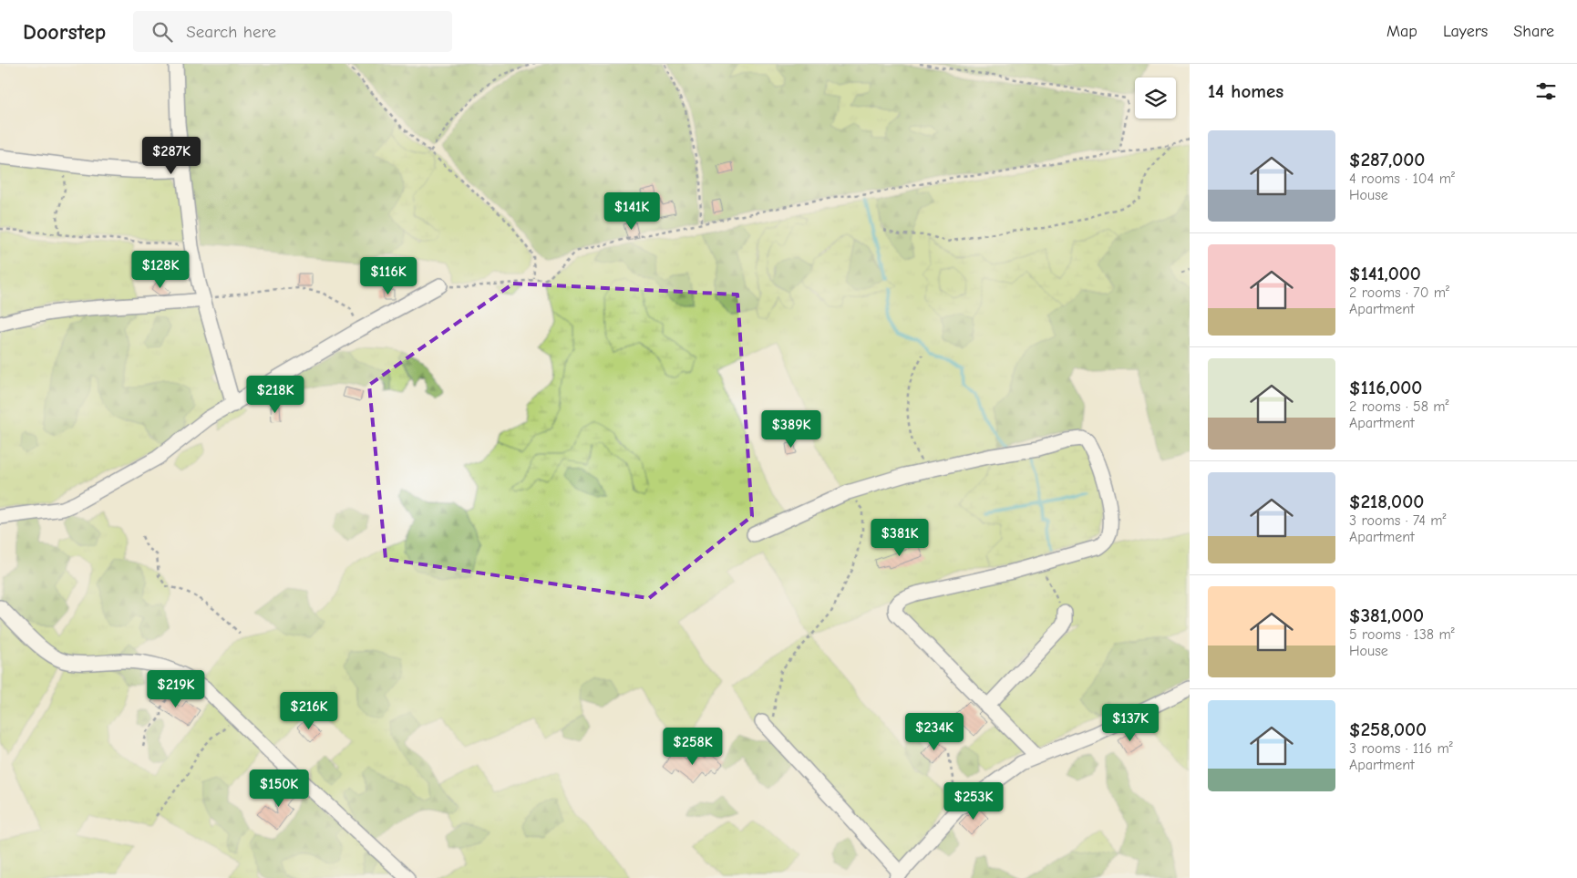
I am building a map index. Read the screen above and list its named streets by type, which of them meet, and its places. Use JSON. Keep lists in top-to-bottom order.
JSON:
{
  "page": {
    "header": "Doorstep",
    "search": "Search here",
    "nav": ["Map", "Layers", "Share"],
    "heading": "14 homes",
    "list": [
      {
        "name": "$287,000",
        "note": "4 rooms · 104 m² · House"
      },
      {
        "name": "$141,000",
        "note": "2 rooms · 70 m² · Apartment"
      },
      {
        "name": "$116,000",
        "note": "2 rooms · 58 m² · Apartment"
      },
      {
        "name": "$218,000",
        "note": "3 rooms · 74 m² · Apartment"
      },
      {
        "name": "$381,000",
        "note": "5 rooms · 138 m² · House"
      },
      {
        "name": "$258,000",
        "note": "3 rooms · 116 m² · Apartment"
      }
    ],
    "price": [
      "$287K",
      "$141K",
      "$128K",
      "$116K",
      "$218K",
      "$389K",
      "$381K",
      "$219K",
      "$216K",
      "$137K",
      "$234K",
      "$258K",
      "$150K",
      "$253K"
    ]
  }
}
